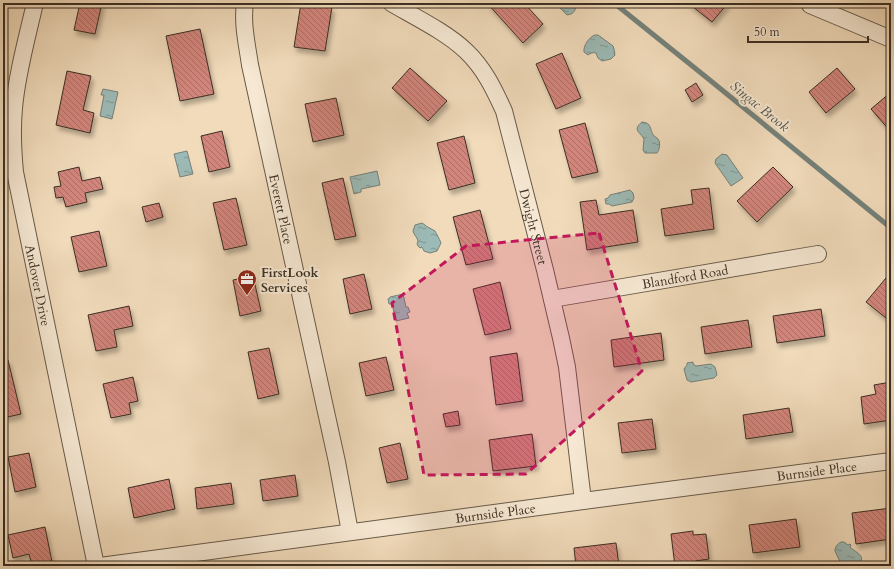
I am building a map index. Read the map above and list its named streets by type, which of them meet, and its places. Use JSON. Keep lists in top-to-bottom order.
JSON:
{
  "streets": {
    "street": [
      "Everett Place",
      "Dwight Street",
      "Blandford Road",
      "Andover Drive",
      "Burnside Place"
    ]
  },
  "crossings": [
    ["Everett Place", "Burnside Place"],
    ["Dwight Street", "Blandford Road"],
    ["Dwight Street", "Burnside Place"]
  ],
  "water": ["Singac Brook"],
  "places": {
    "office": ["FirstLook Services"]
  },
  "scale_bar": "50 m"
}
